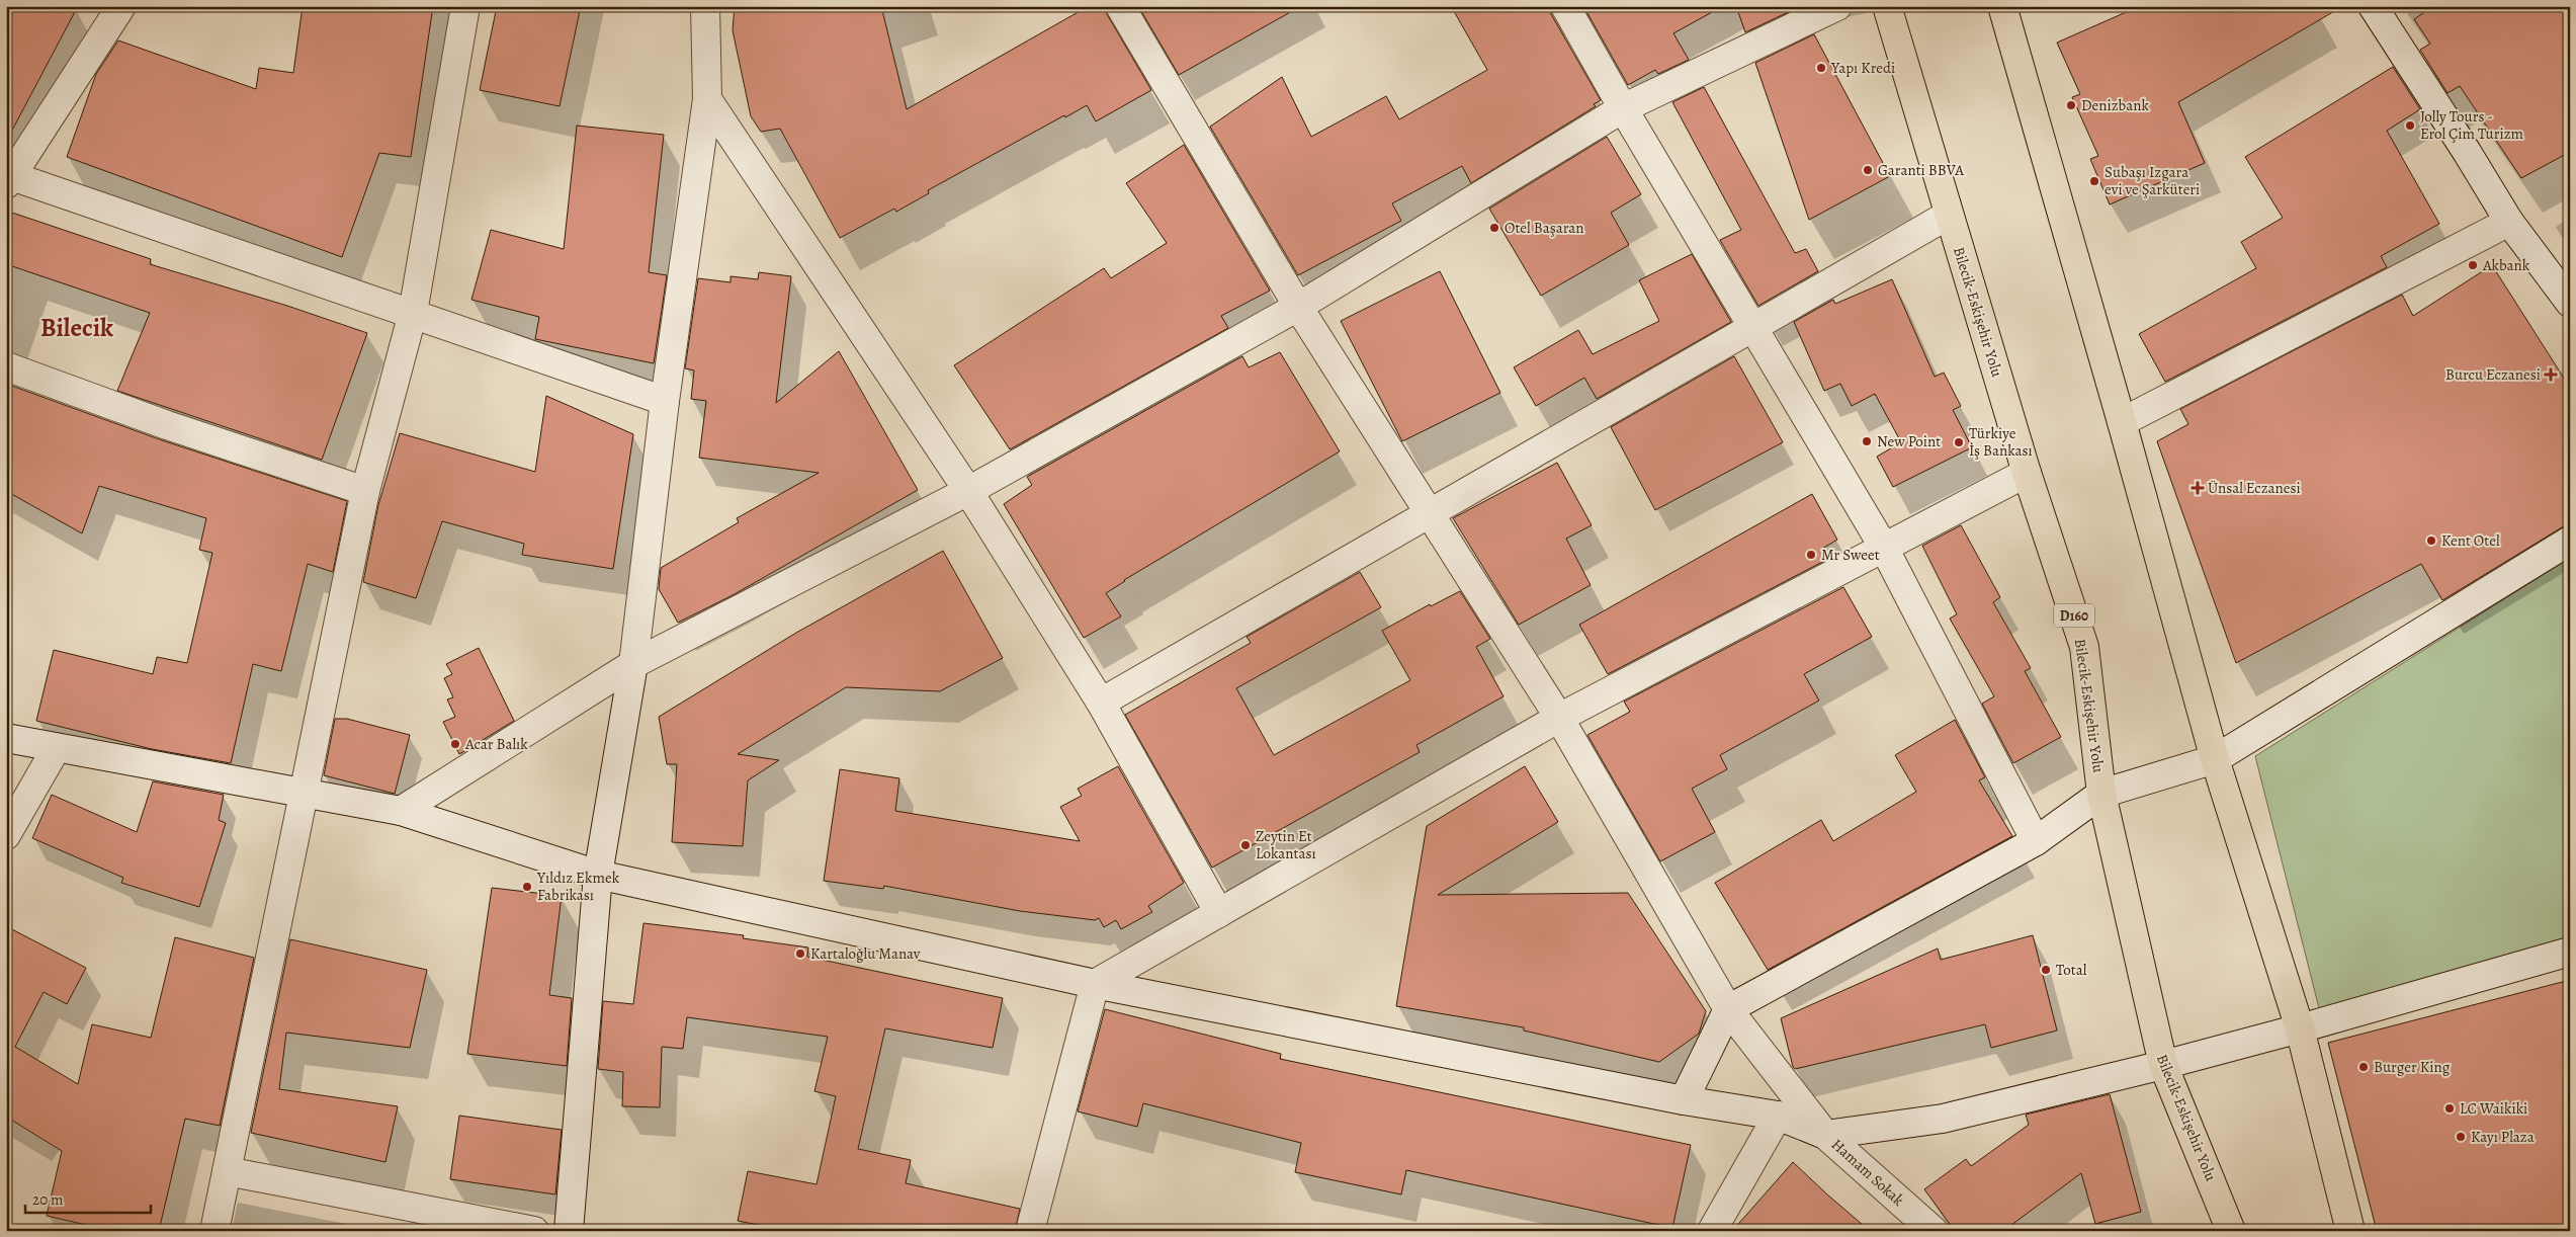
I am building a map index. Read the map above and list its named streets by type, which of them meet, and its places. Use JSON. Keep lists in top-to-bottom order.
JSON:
{
  "streets": {
    "main road": ["Bilecik-Eskişehir Yolu", "D160"],
    "street": ["Hamam Sokak"]
  },
  "districts": ["Bilecik"],
  "places": {
    "other": [
      "Yapı Kredi",
      "Denizbank",
      "Jolly Tours - Erol Çim Turizm",
      "Garanti BBVA",
      "Subaşı Izgara evi ve Şarküteri",
      "Otel Başaran",
      "Akbank",
      "New Point",
      "Türkiye İş Bankası",
      "Kent Otel",
      "Mr Sweet",
      "Acar Balık",
      "Zeytin Et Lokantası",
      "Yıldız Ekmek Fabrikası",
      "Kartaloğlu Manav",
      "Total",
      "Burger King",
      "LC Waikiki",
      "Kayı Plaza"
    ],
    "health": ["Burcu Eczanesi", "Ünsal Eczanesi"]
  },
  "scale_bar": "20 m"
}
